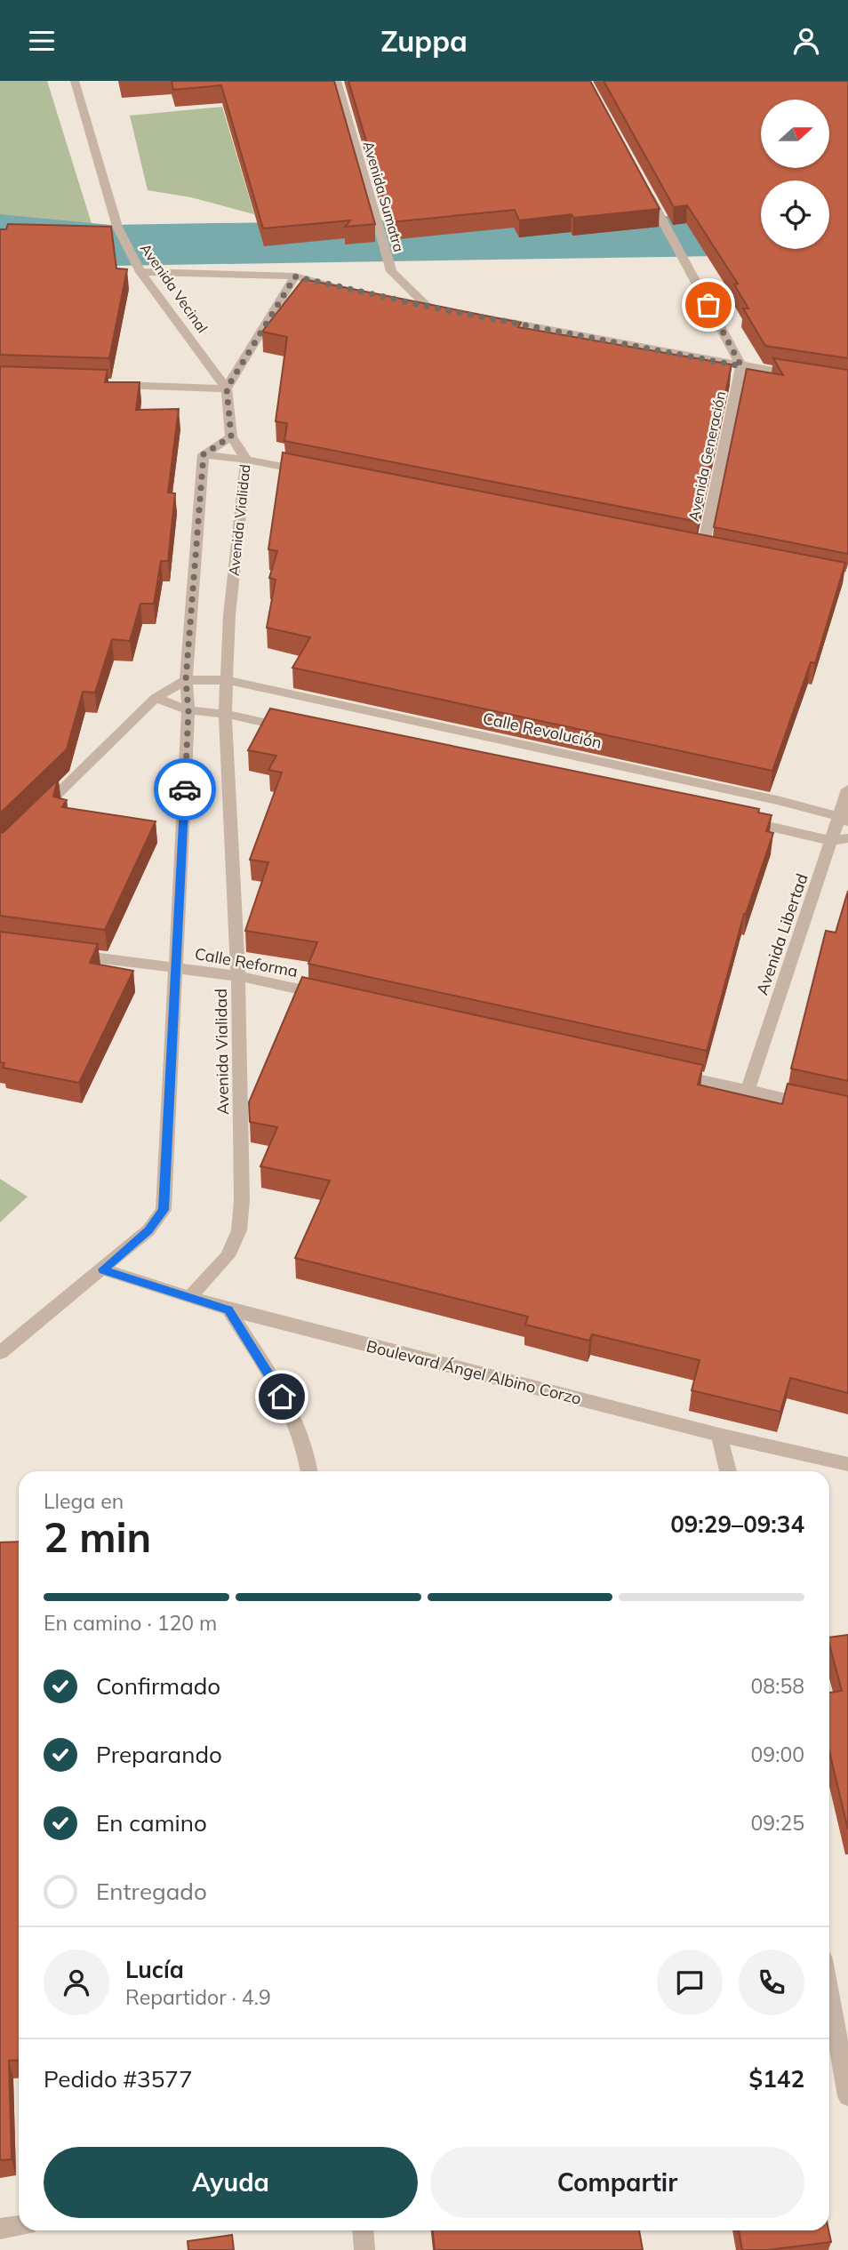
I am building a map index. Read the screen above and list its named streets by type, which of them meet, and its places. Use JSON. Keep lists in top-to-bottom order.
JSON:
{
  "streets": {
    "street": [
      "Avenida Sumatra",
      "Avenida Vecinal",
      "Avenida Generación",
      "Avenida Vialidad",
      "Calle Revolución",
      "Avenida Libertad",
      "Calle Reforma",
      "Boulevard Ángel Albino Corzo"
    ]
  },
  "crossings": [
    ["Avenida Vialidad", "Calle Revolución"],
    ["Avenida Vialidad", "Calle Reforma"],
    ["Avenida Vialidad", "Boulevard Ángel Albino Corzo"],
    ["Calle Revolución", "Avenida Libertad"]
  ],
  "north": "right",
  "page": {
    "header": "Zuppa",
    "heading": ["2 min", "Llega en", "09:29–09:34"],
    "panel": [
      "Lucía",
      "Repartidor · 4.9",
      "Pedido #3577",
      "$142"
    ],
    "bar": "En camino · 120 m",
    "list": [
      ["Confirmado", "08:58"],
      ["Preparando", "09:00"],
      ["En camino", "09:25"],
      "Entregado"
    ],
    "buttons": ["Ayuda", "Compartir"]
  }
}
